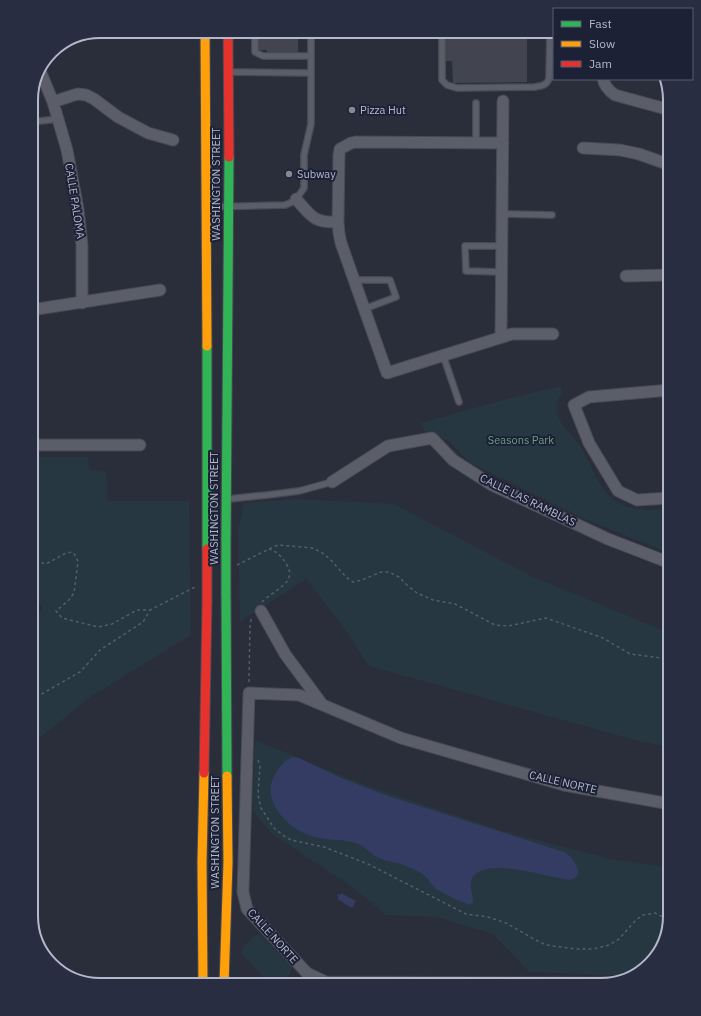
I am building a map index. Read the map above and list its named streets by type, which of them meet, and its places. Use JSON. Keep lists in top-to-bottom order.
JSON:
{
  "streets": {
    "main road": ["WASHINGTON STREET"],
    "street": ["CALLE PALOMA", "CALLE LAS RAMBLAS", "CALLE NORTE"]
  },
  "parks": ["Seasons Park"],
  "places": ["Pizza Hut", "Subway"],
  "legend": ["Fast", "Slow", "Jam"]
}
